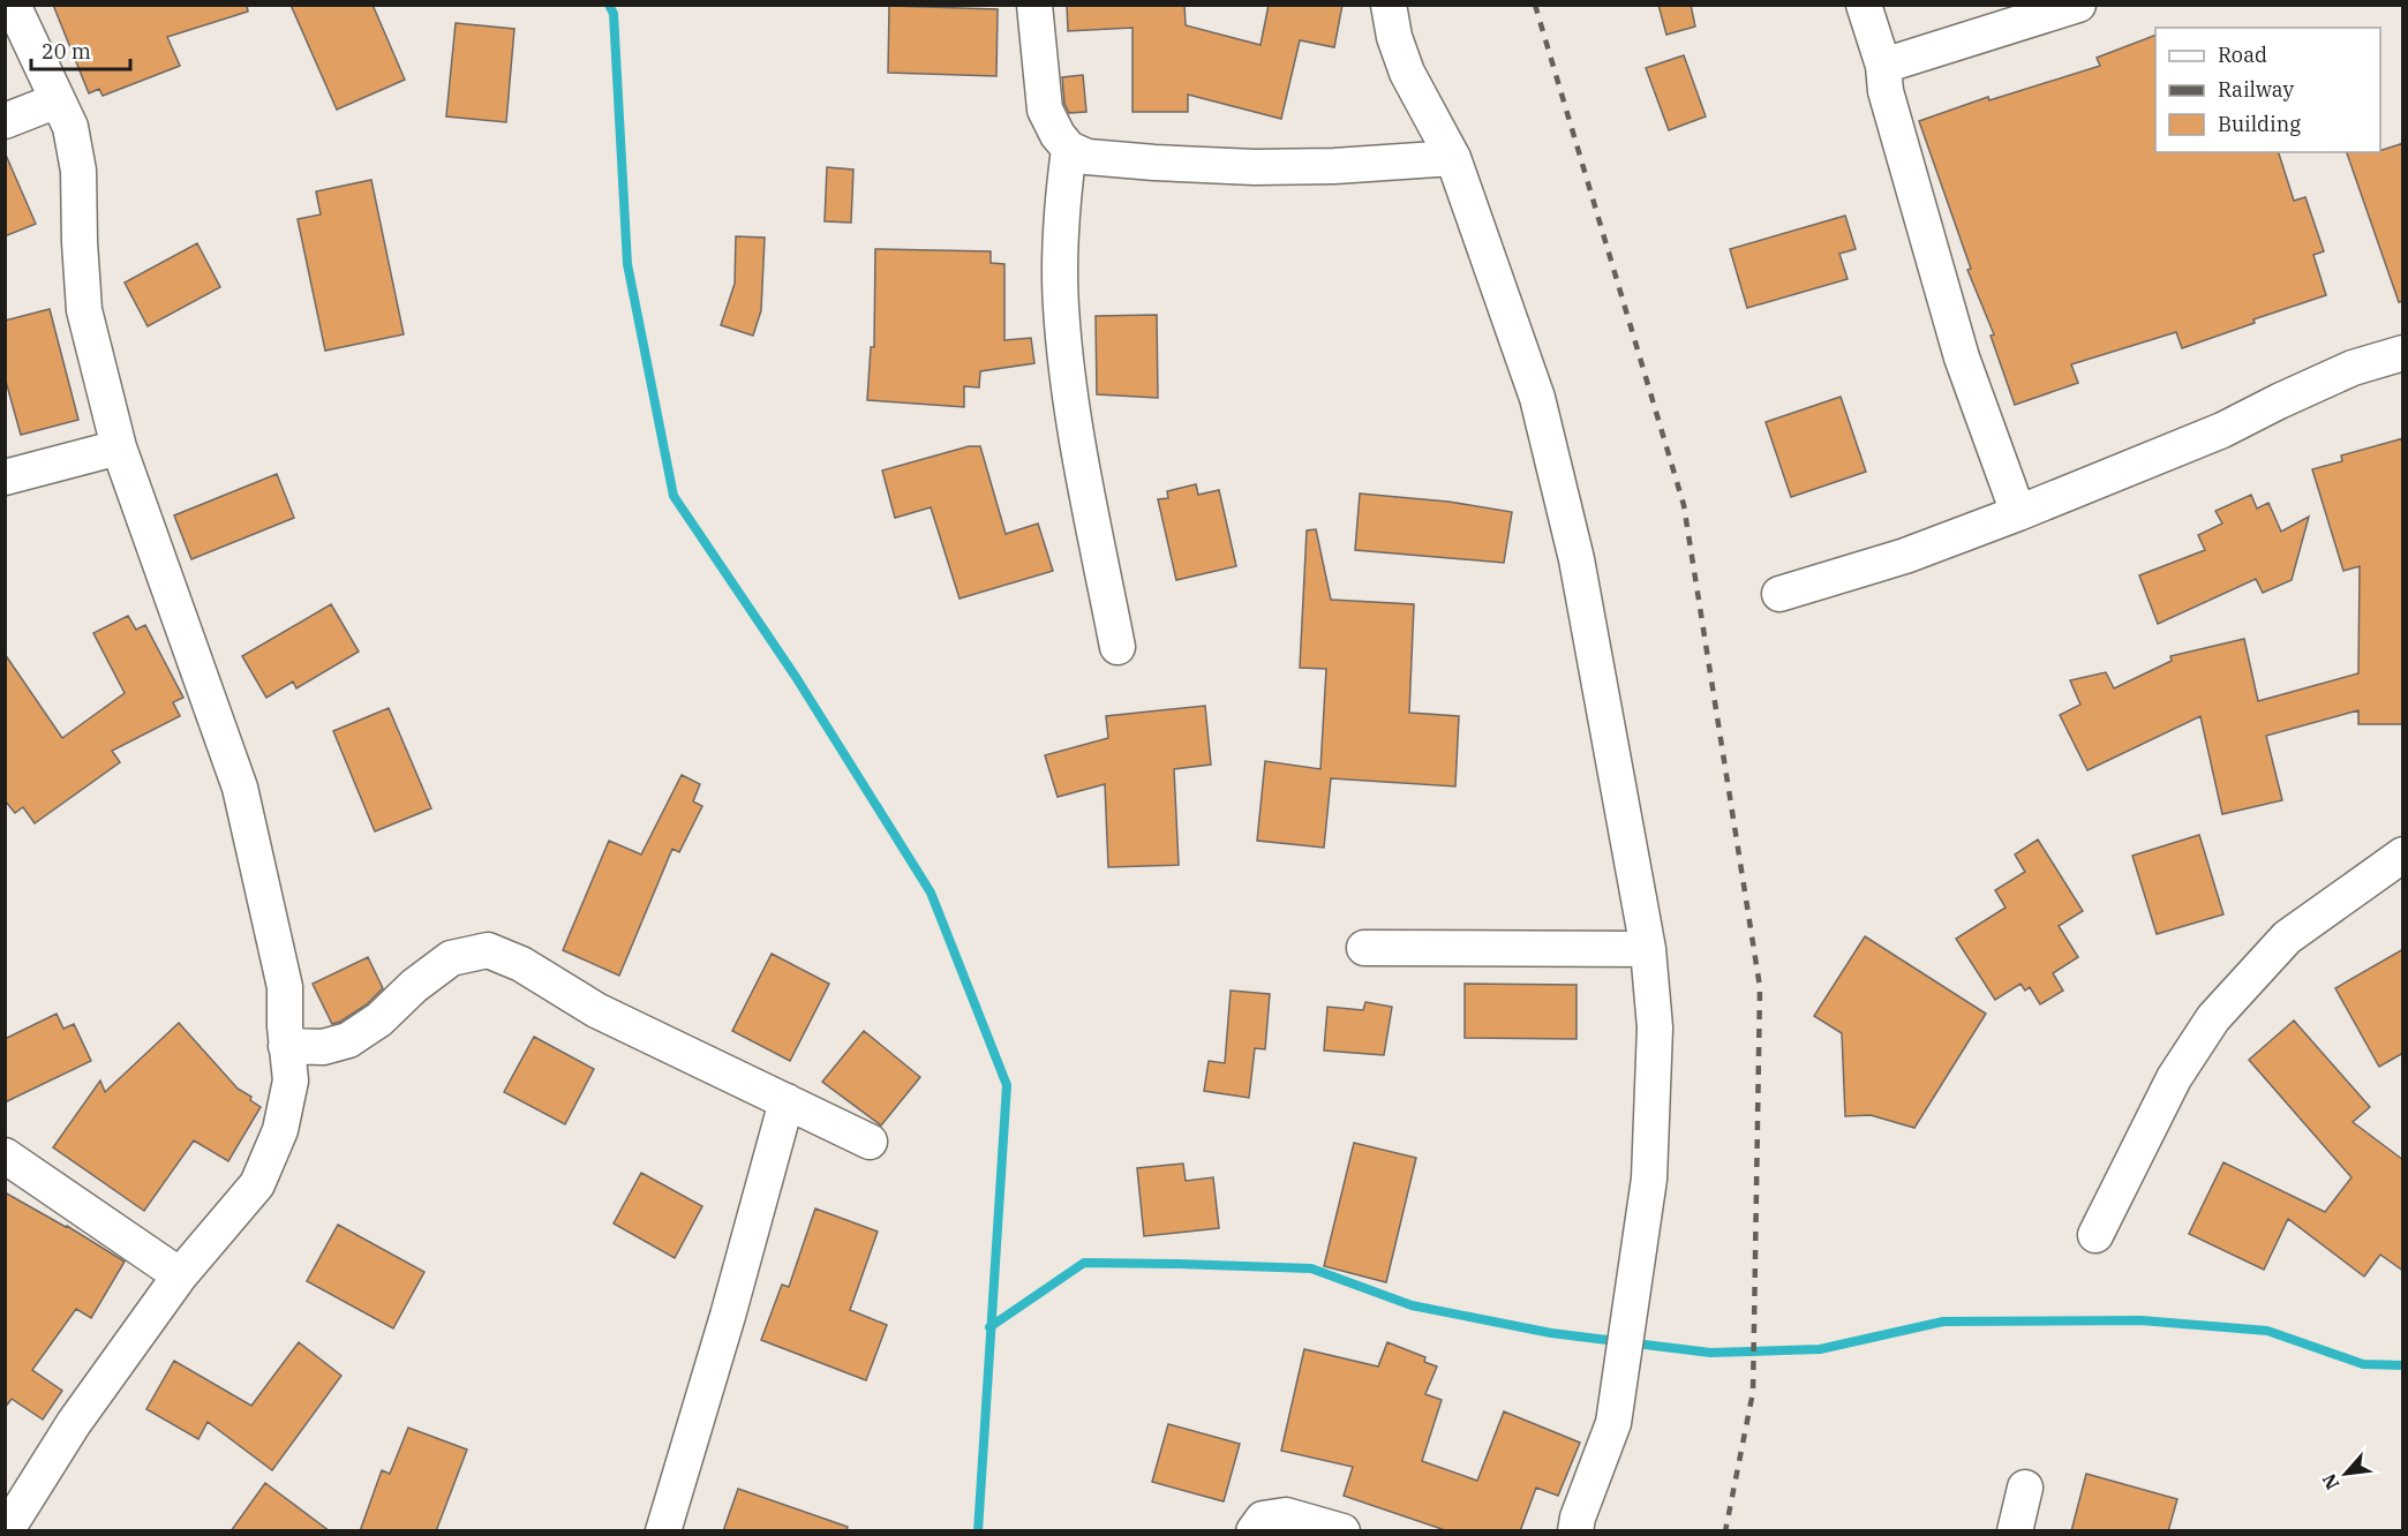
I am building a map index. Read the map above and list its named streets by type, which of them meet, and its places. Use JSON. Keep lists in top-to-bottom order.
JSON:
{
  "legend": ["Road", "Railway", "Building"],
  "scale_bar": "20 m",
  "north": "bottom left"
}
